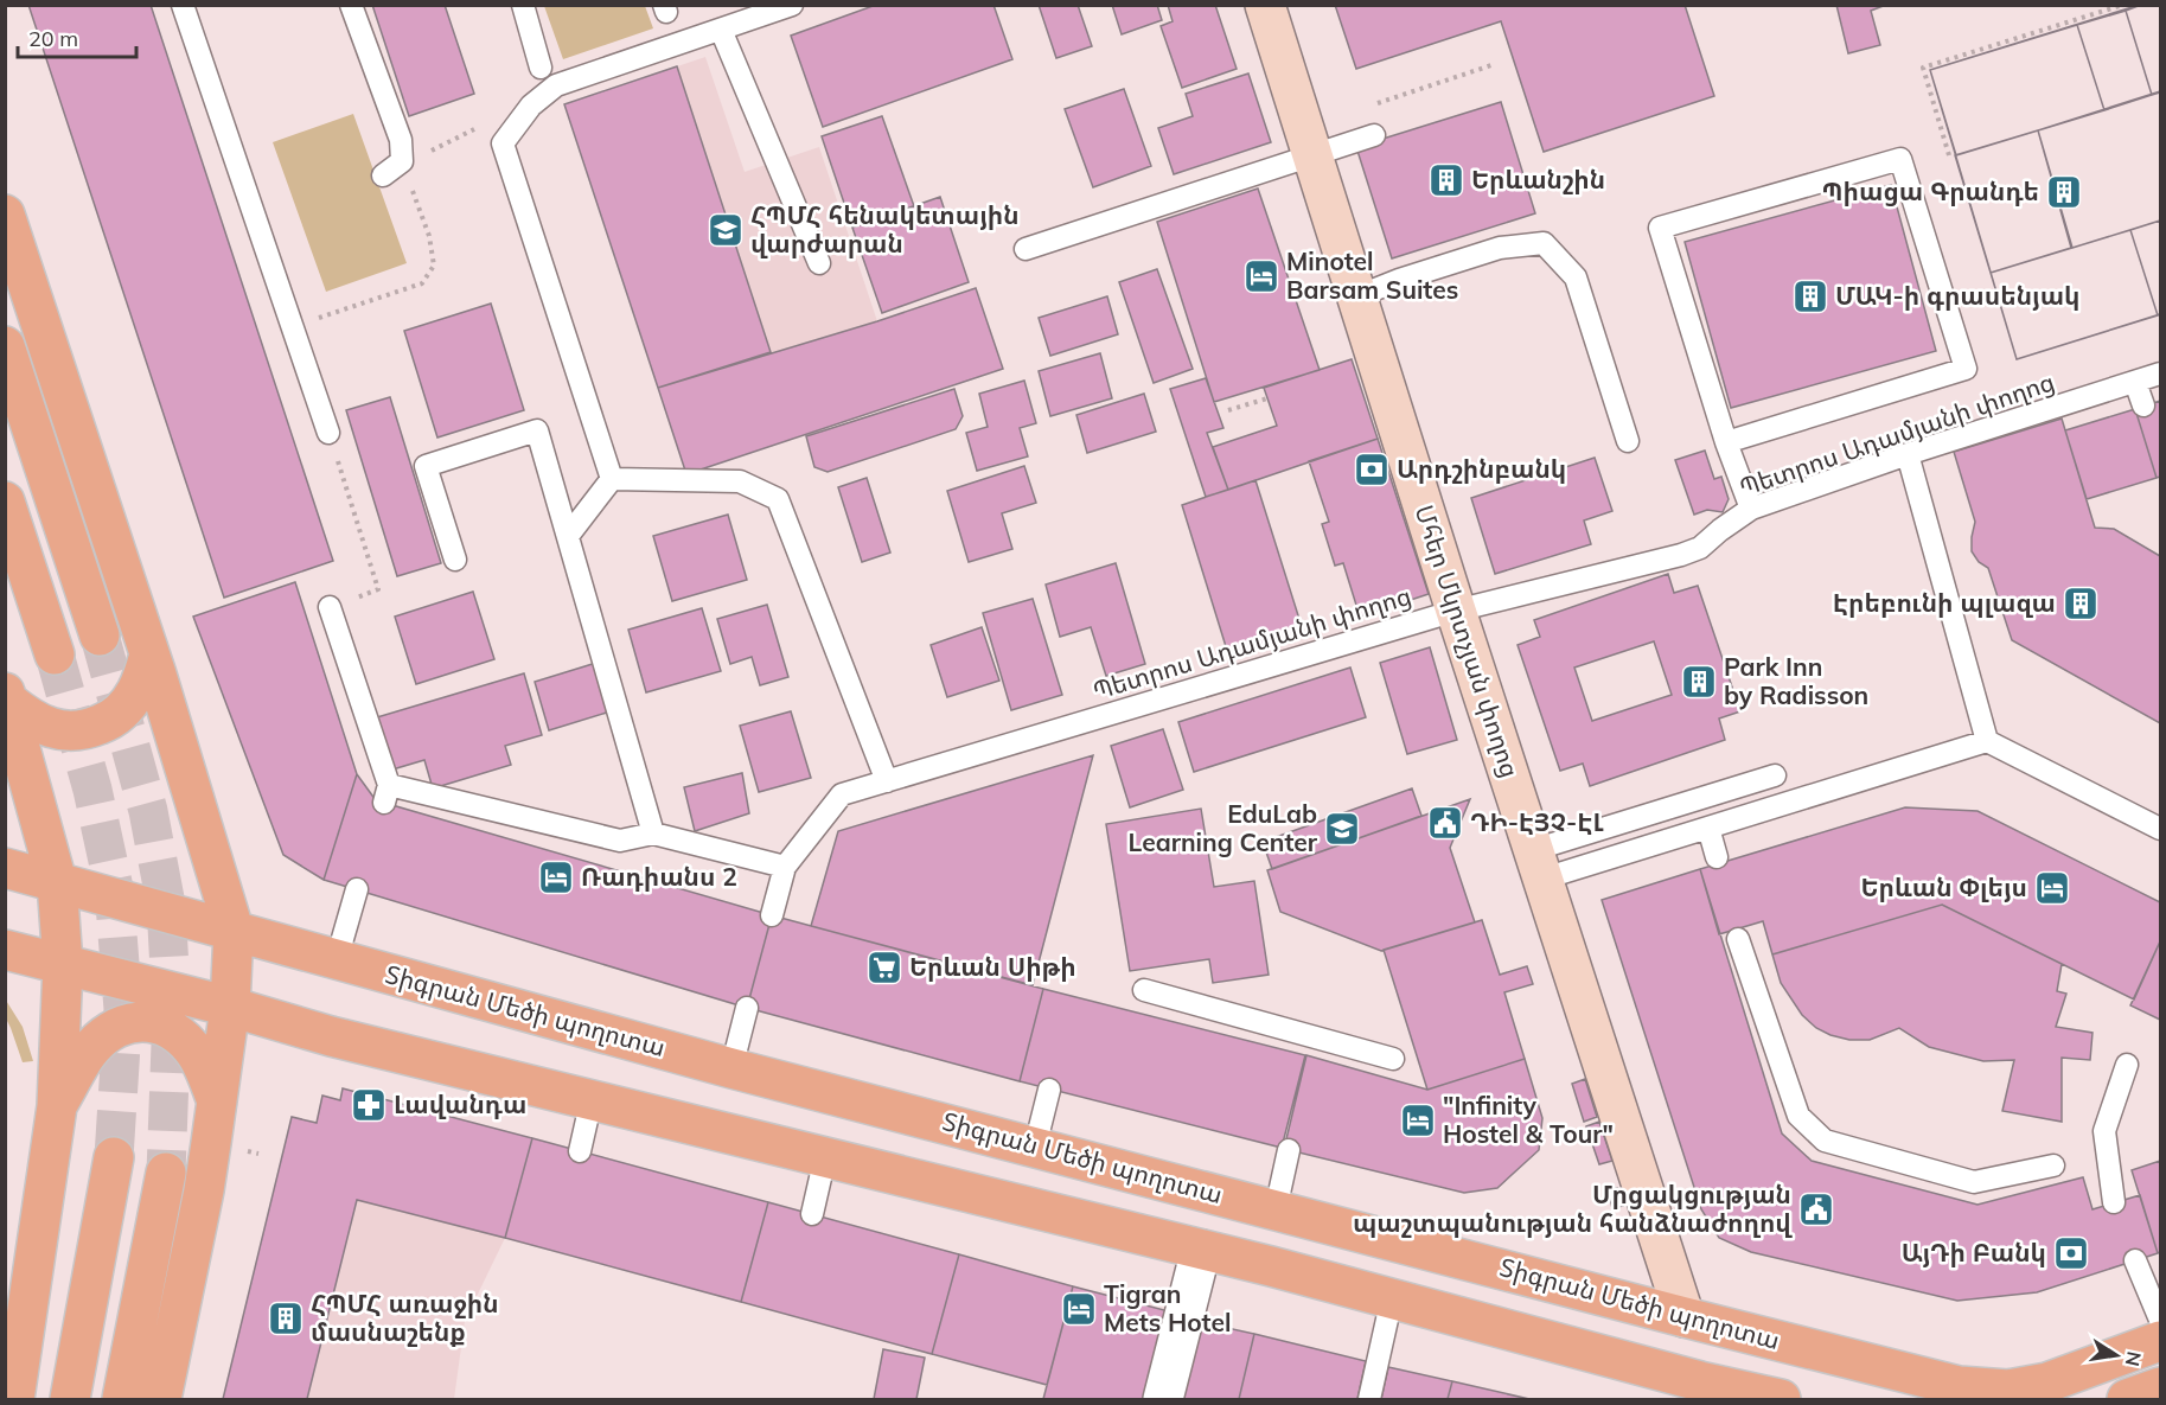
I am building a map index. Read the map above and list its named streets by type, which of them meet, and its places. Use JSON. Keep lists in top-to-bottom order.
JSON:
{
  "streets": {
    "main road": ["Տիգրան Մեծի պողոտա"],
    "street": ["Մհեր Մկրտչյան փողոց"],
    "lane": ["Պետրոս Ադամյանի փողոց"]
  },
  "crossings": [
    ["Պետրոս Ադամյանի փողոց", "Մհեր Մկրտչյան փողոց"],
    ["Մհեր Մկրտչյան փողոց", "Տիգրան Մեծի պողոտա"]
  ],
  "places": {
    "building": [
      "Երևանշին",
      "Պիացա Գրանդե",
      "ՄԱԿ-ի գրասենյակ",
      "Էրեբունի պլազա",
      "Park Inn by Radisson",
      "ՀՊՄՀ առաջին մասնաշենք"
    ],
    "school or university": ["ՀՊՄՀ հենակետային վարժարան", "EduLab Learning Center"],
    "hotel": [
      "Minotel Barsam Suites",
      "Ռադիանս 2",
      "Երևան Փլեյս",
      "\"Infinity Hostel & Tour\"",
      "Tigran Mets Hotel"
    ],
    "bank": ["Արդշինբանկ", "ԱյԴի Բանկ"],
    "public building": ["ԴԻ-ԷՅՉ-ԷԼ", "Մրցակցության պաշտպանության հանձնաժողով"],
    "supermarket": ["Երևան Սիթի"],
    "pharmacy": ["Լավանդա"]
  },
  "scale_bar": "20 m",
  "north": "right"
}
